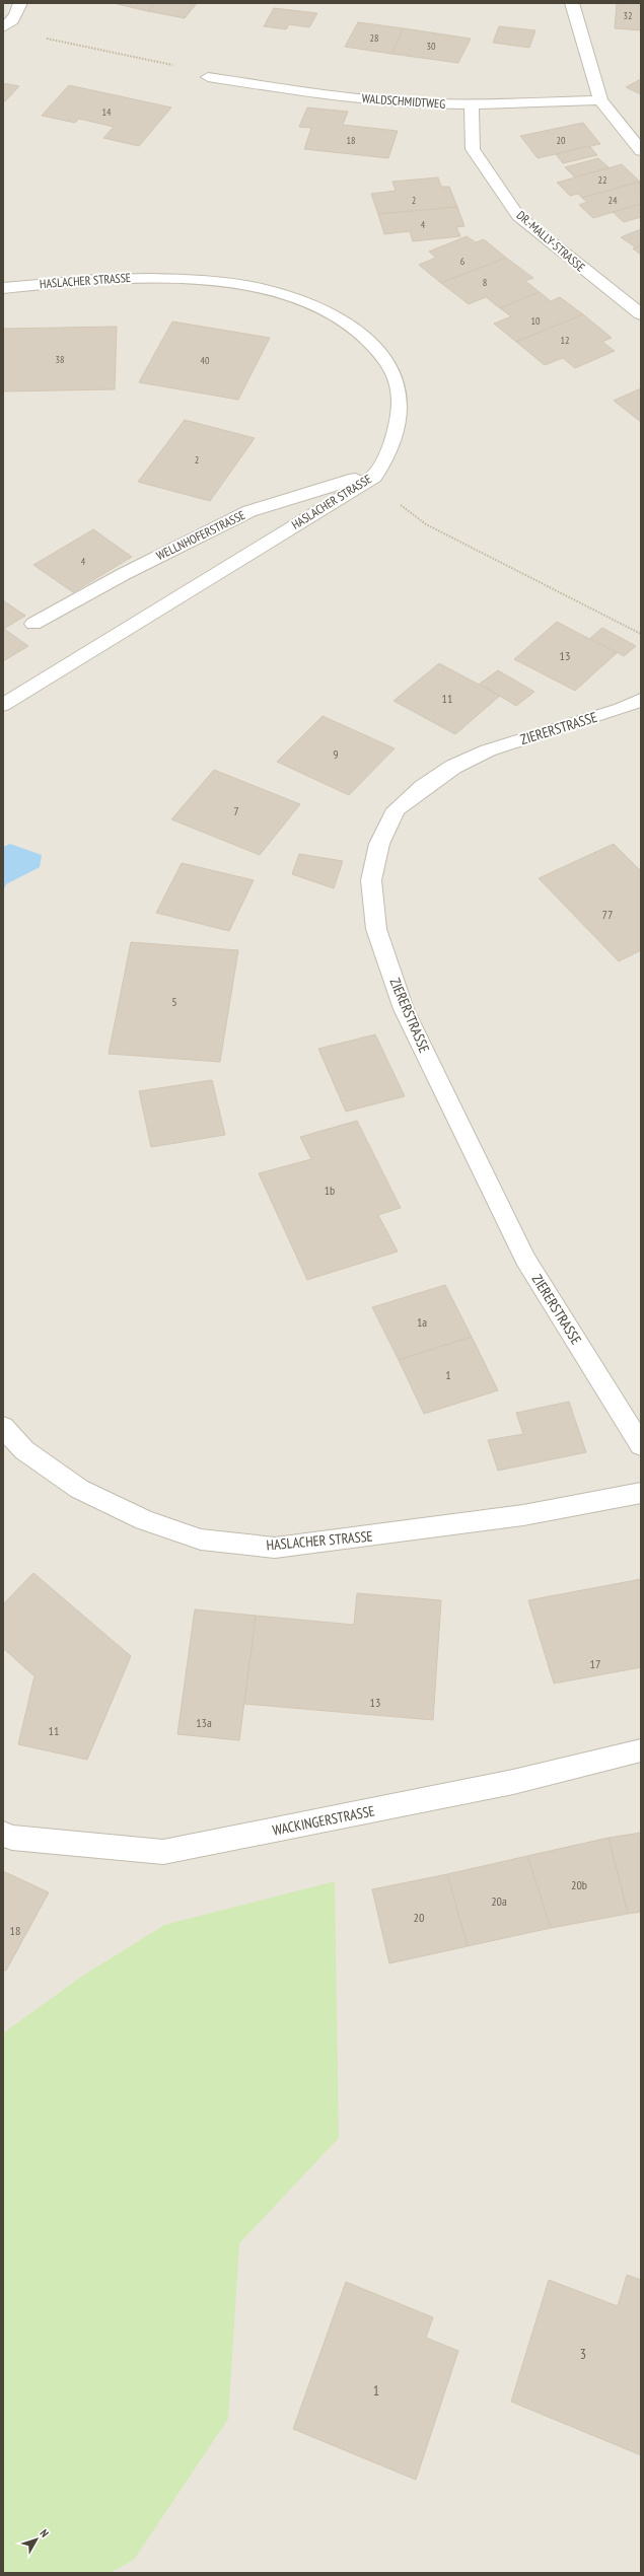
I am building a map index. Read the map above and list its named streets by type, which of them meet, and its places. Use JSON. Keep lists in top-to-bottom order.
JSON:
{
  "streets": {
    "street": [
      "WALDSCHMIDTWEG",
      "DR.-MALLY-STRASSE",
      "HASLACHER STRASSE",
      "WELLNHOFERSTRASSE",
      "ZIERERSTRASSE",
      "WACKINGERSTRASSE"
    ]
  },
  "crossings": [
    ["WALDSCHMIDTWEG", "DR.-MALLY-STRASSE"],
    ["HASLACHER STRASSE", "WELLNHOFERSTRASSE"]
  ],
  "house_numbers": [
    "32",
    "28",
    "30",
    "14",
    "18",
    "20",
    "22",
    "2",
    "24",
    "4",
    "6",
    "8",
    "10",
    "12",
    "38",
    "40",
    "2",
    "4",
    "13",
    "11",
    "9",
    "7",
    "77",
    "5",
    "1b",
    "1a",
    "1",
    "17",
    "13",
    "13a",
    "11",
    "20b",
    "20a",
    "20",
    "18",
    "3",
    "1"
  ],
  "north": "top right"
}
